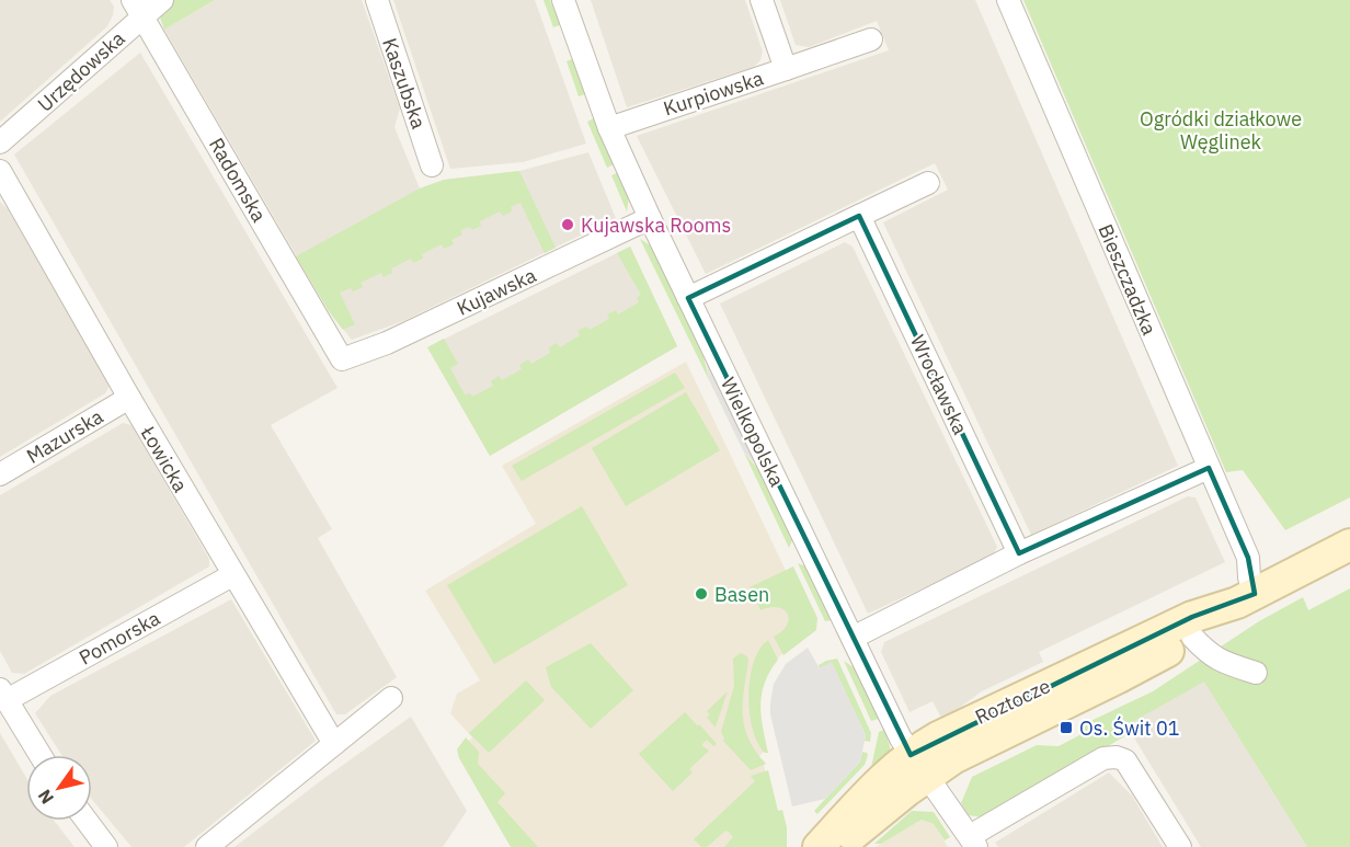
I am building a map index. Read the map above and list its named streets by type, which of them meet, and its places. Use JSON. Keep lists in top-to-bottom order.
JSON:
{
  "streets": {
    "street": [
      "Urzędowska",
      "Kaszubska",
      "Kurpiowska",
      "Radomska",
      "Bieszczadzka",
      "Kujawska",
      "Wrocławska",
      "Wielkopolska",
      "Mazurska",
      "Łowicka",
      "Pomorska",
      "Roztocze"
    ]
  },
  "crossings": [
    ["Urzędowska", "Radomska"],
    ["Kurpiowska", "Wielkopolska"],
    ["Radomska", "Kujawska"],
    ["Bieszczadzka", "Roztocze"],
    ["Kujawska", "Wielkopolska"],
    ["Wielkopolska", "Roztocze"],
    ["Mazurska", "Łowicka"],
    ["Łowicka", "Pomorska"]
  ],
  "parks": ["Ogródki działkowe Węglinek"],
  "places": {
    "other": ["Kujawska Rooms", "Basen"],
    "transit": ["Os. Świt 01"]
  },
  "north": "bottom left"
}
